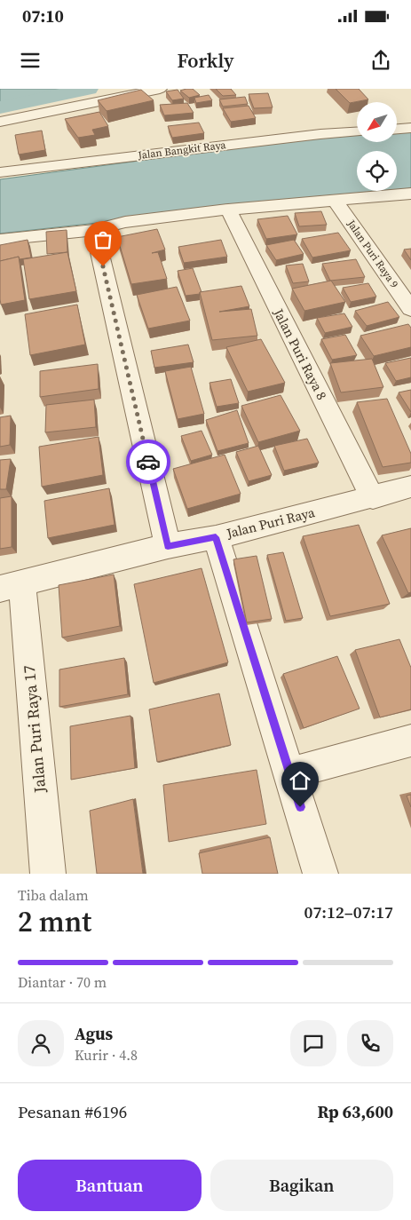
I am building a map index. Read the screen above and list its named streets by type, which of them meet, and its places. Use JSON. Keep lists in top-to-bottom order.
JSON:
{
  "streets": {
    "street": [
      "Jalan Bangkit Raya",
      "Jalan Puri Raya 9",
      "Jalan Puri Raya 8",
      "Jalan Puri Raya",
      "Jalan Puri Raya 17"
    ]
  },
  "crossings": [
    ["Jalan Puri Raya 8", "Jalan Puri Raya"],
    ["Jalan Puri Raya", "Jalan Puri Raya 17"]
  ],
  "north": "bottom left",
  "page": {
    "status": "07:10",
    "header": "Forkly",
    "heading": ["2 mnt", "Tiba dalam", "07:12–07:17"],
    "panel": [
      "Agus",
      "Kurir · 4.8",
      "Pesanan #6196",
      "Rp 63,600"
    ],
    "bar": "Diantar · 70 m",
    "buttons": ["Bantuan", "Bagikan"]
  }
}
